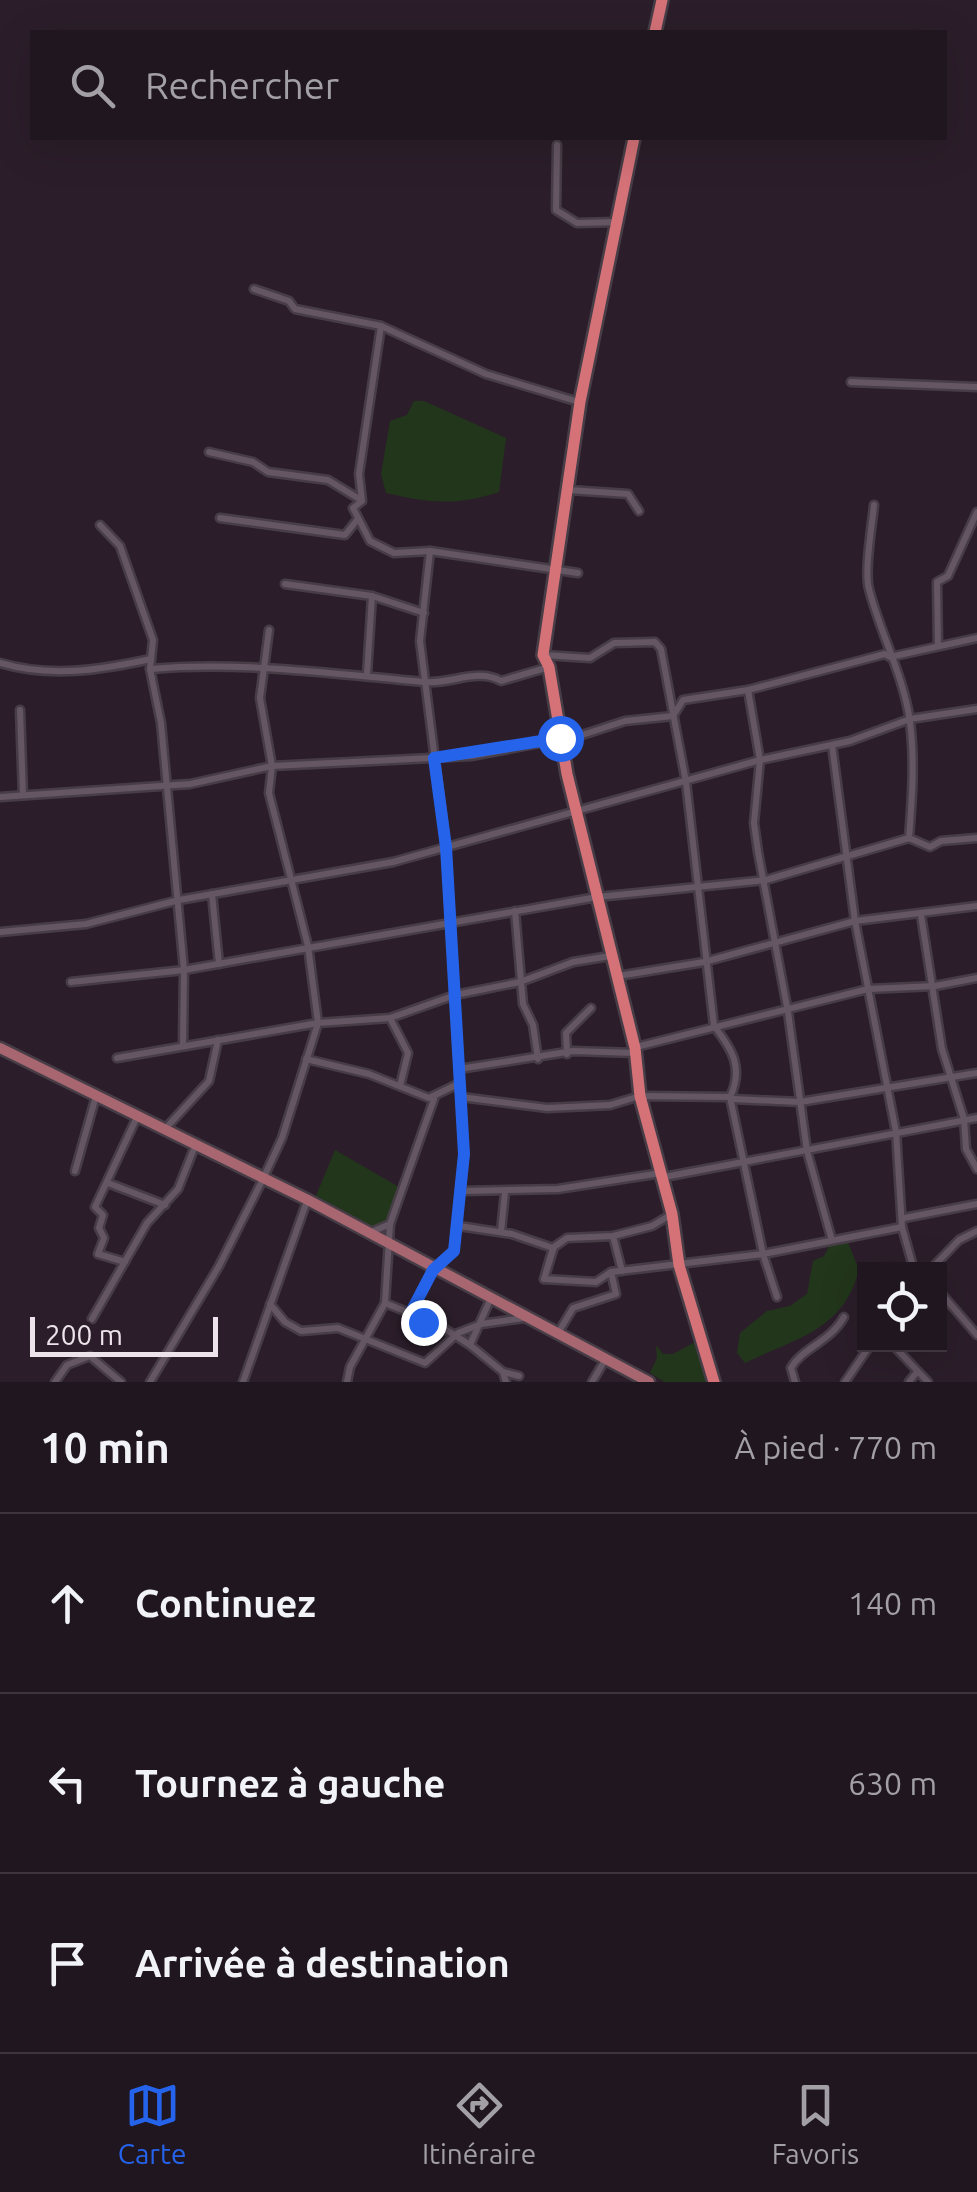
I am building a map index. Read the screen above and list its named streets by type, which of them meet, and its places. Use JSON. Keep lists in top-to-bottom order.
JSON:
{
  "scale_bar": "200 m",
  "page": {
    "search": "Rechercher",
    "scale": "200 m",
    "heading": ["10 min", "À pied · 770 m"],
    "list": [
      ["Continuez", "140 m"],
      ["Tournez à gauche", "630 m"],
      "Arrivée à destination"
    ],
    "nav": ["Carte", "Itinéraire", "Favoris"]
  }
}
